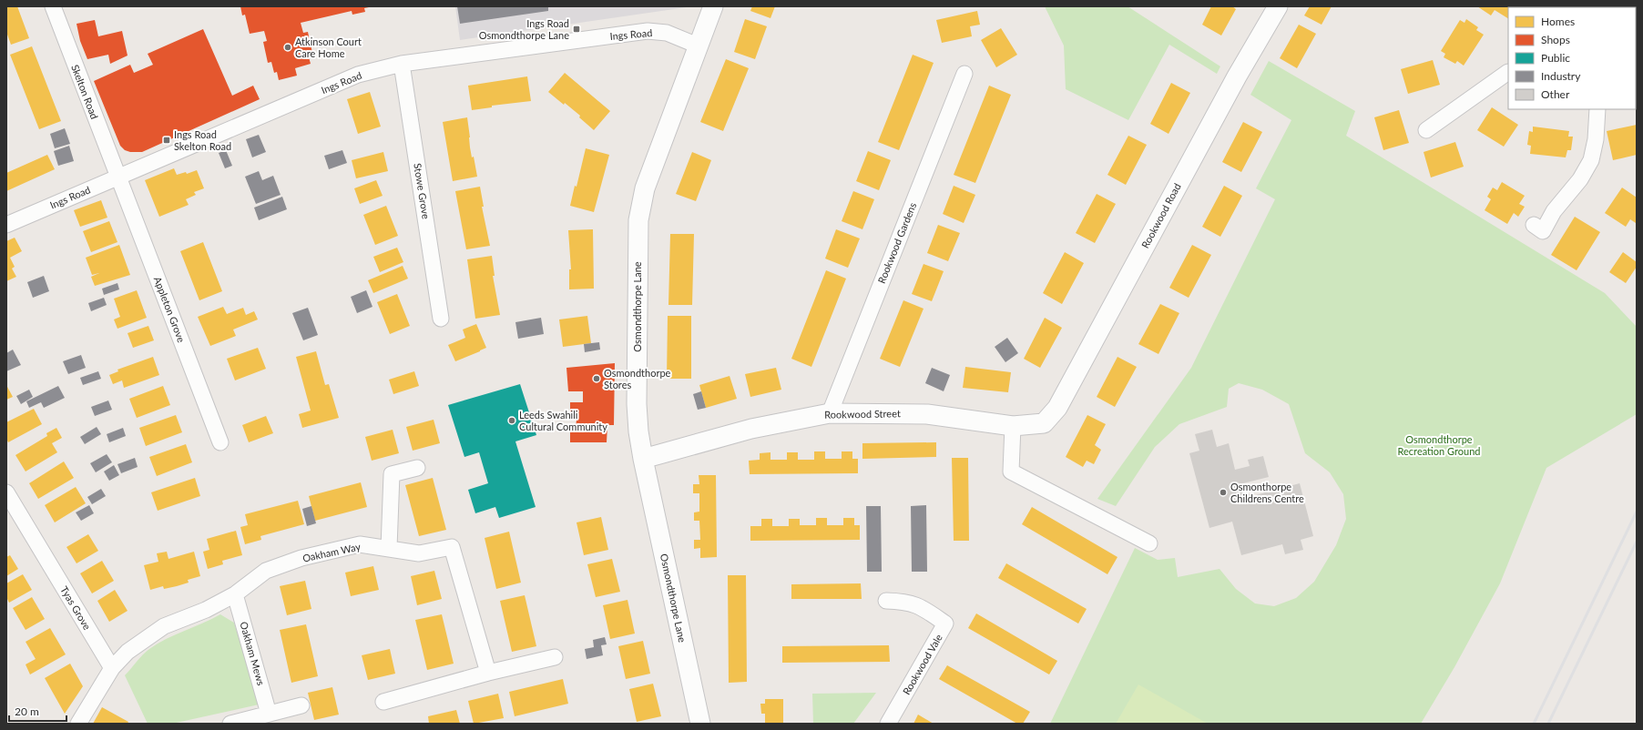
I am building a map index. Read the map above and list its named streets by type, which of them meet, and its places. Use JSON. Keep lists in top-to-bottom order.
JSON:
{
  "streets": {
    "street": [
      "Ings Road",
      "Skelton Road",
      "Stowe Grove",
      "Rookwood Road",
      "Rookwood Gardens",
      "Osmondthorpe Lane",
      "Appleton Grove",
      "Rookwood Street",
      "Oakham Way",
      "Tyas Grove",
      "Oakham Mews",
      "Rookwood Vale"
    ]
  },
  "crossings": [
    ["Ings Road", "Skelton Road"],
    ["Ings Road", "Stowe Grove"],
    ["Ings Road", "Osmondthorpe Lane"],
    ["Ings Road", "Appleton Grove"],
    ["Skelton Road", "Appleton Grove"],
    ["Rookwood Road", "Rookwood Street"],
    ["Rookwood Gardens", "Rookwood Street"],
    ["Osmondthorpe Lane", "Rookwood Street"],
    ["Oakham Way", "Tyas Grove"],
    ["Oakham Way", "Oakham Mews"]
  ],
  "parks": ["Osmondthorpe Recreation Ground"],
  "places": {
    "transit": ["Ings Road Osmondthorpe Lane", "Ings Road Skelton Road"],
    "other": [
      "Atkinson Court Care Home",
      "Osmondthorpe Stores",
      "Leeds Swahili Cultural Community",
      "Osmonthorpe Childrens Centre"
    ]
  },
  "legend": [
    "Homes",
    "Shops",
    "Public",
    "Industry",
    "Other"
  ],
  "scale_bar": "20 m"
}
